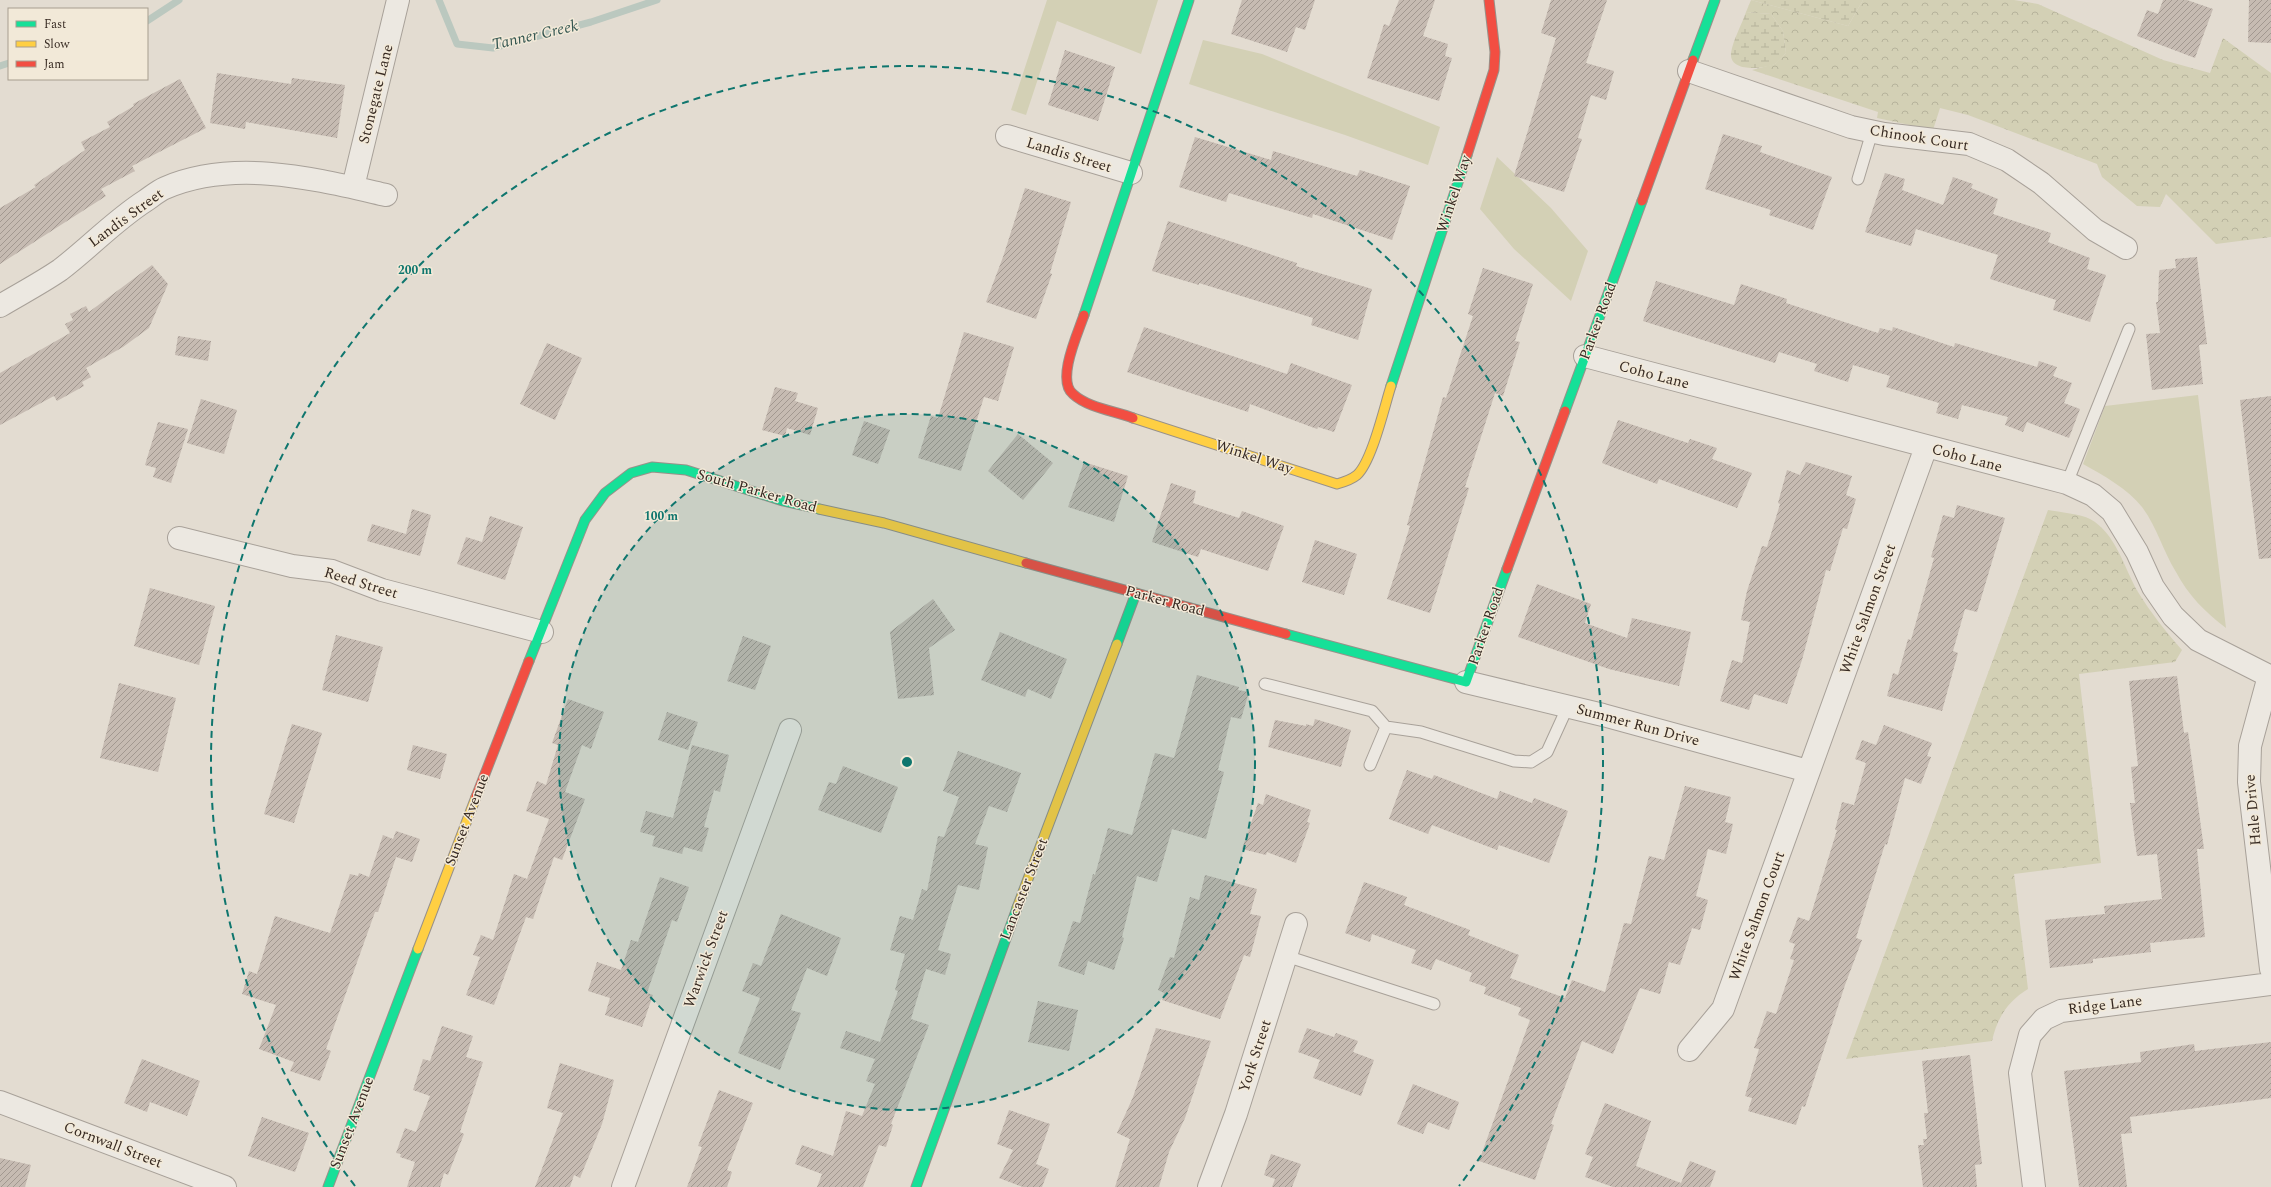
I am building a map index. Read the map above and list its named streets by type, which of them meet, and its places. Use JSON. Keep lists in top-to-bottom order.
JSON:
{
  "streets": {
    "street": [
      "Stonegate Lane",
      "Chinook Court",
      "Landis Street",
      "Winkel Way",
      "Parker Road",
      "Coho Lane",
      "South Parker Road",
      "Reed Street",
      "White Salmon Street",
      "Summer Run Drive",
      "Hale Drive",
      "Sunset Avenue",
      "Lancaster Street",
      "White Salmon Court",
      "Warwick Street",
      "Ridge Lane",
      "York Street",
      "Cornwall Street"
    ]
  },
  "crossings": [
    ["Stonegate Lane", "Landis Street"],
    ["Chinook Court", "Parker Road"],
    ["Landis Street", "Winkel Way"],
    ["Parker Road", "Coho Lane"],
    ["Parker Road", "South Parker Road"],
    ["Parker Road", "Summer Run Drive"],
    ["Parker Road", "Lancaster Street"],
    ["Coho Lane", "White Salmon Street"],
    ["Coho Lane", "Hale Drive"],
    ["South Parker Road", "Sunset Avenue"],
    ["Reed Street", "Sunset Avenue"],
    ["White Salmon Street", "Summer Run Drive"],
    ["White Salmon Street", "White Salmon Court"],
    ["Summer Run Drive", "White Salmon Court"]
  ],
  "water": ["Tanner Creek"],
  "legend": ["Fast", "Slow", "Jam"],
  "rings": ["200 m", "100 m"]
}
